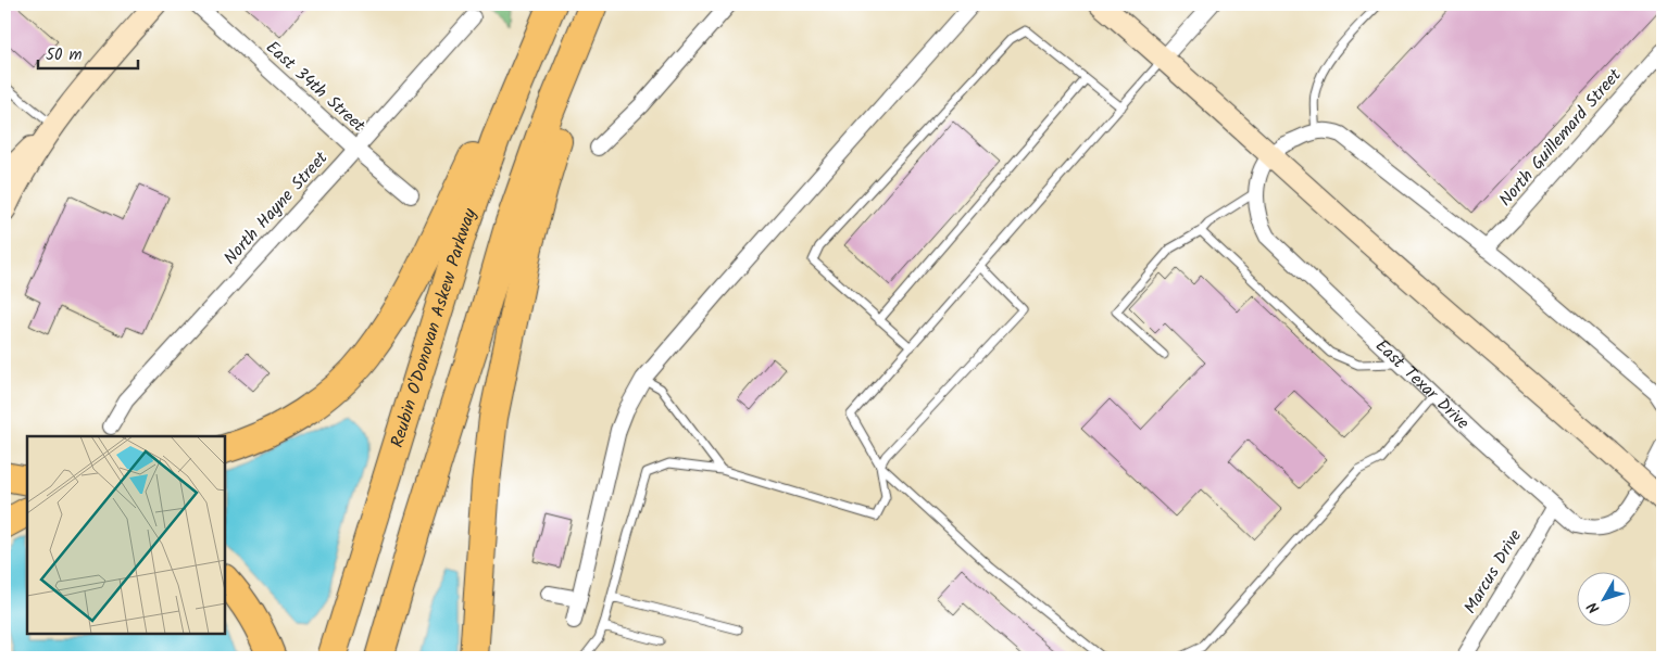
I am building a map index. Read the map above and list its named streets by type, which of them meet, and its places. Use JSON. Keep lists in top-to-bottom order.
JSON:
{
  "streets": {
    "highway": ["Reubin O'Donovan Askew Parkway"],
    "street": [
      "East 34th Street",
      "North Guillemard Street",
      "North Hayne Street",
      "East Texar Drive",
      "Marcus Drive"
    ]
  },
  "crossings": [
    ["East 34th Street", "North Hayne Street"],
    ["East Texar Drive", "Marcus Drive"]
  ],
  "scale_bar": "50 m",
  "north": "bottom left"
}
